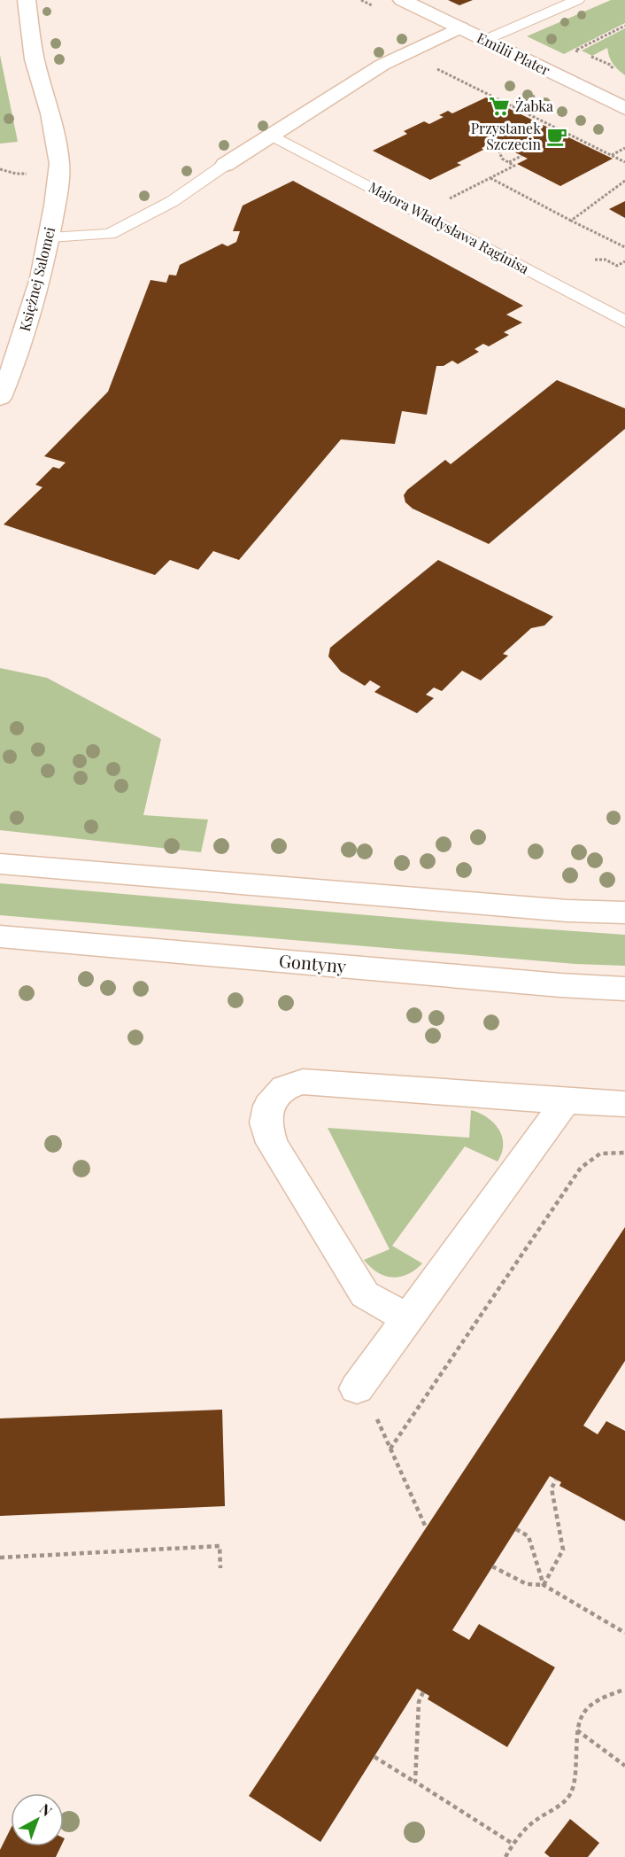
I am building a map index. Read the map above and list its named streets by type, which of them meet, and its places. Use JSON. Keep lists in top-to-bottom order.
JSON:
{
  "streets": {
    "street": ["Emilii Plater", "Księżnej Salomei", "Gontyny"],
    "lane": ["Majora Władysława Raginisa"]
  },
  "places": {
    "supermarket": ["Żabka"],
    "cafe": ["Przystanek Szczecin"]
  },
  "north": "top right"
}
